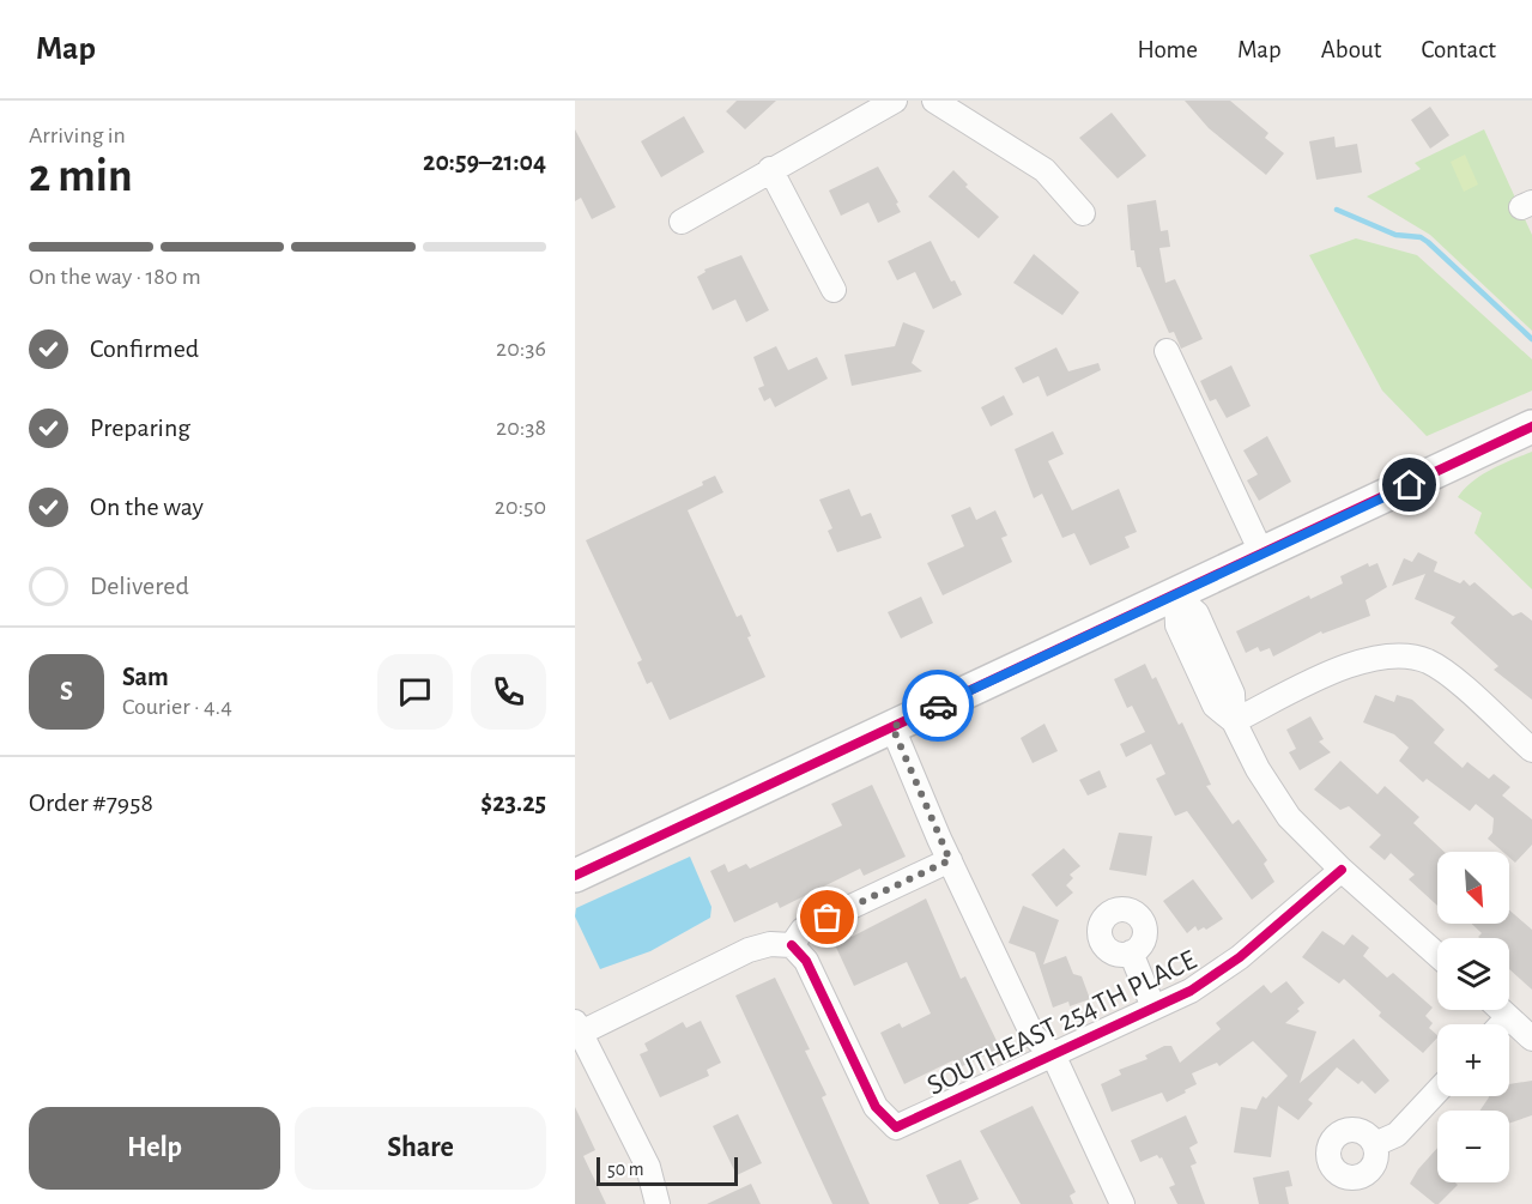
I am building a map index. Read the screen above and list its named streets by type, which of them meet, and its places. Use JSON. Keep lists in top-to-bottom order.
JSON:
{
  "streets": {
    "street": ["SOUTHEAST 254TH PLACE"]
  },
  "scale_bar": "50 m",
  "north": "bottom right",
  "page": {
    "header": "Map",
    "nav": [
      "Home",
      "Map",
      "About",
      "Contact"
    ],
    "heading": ["2 min", "Arriving in", "20:59–21:04"],
    "panel": [
      "Sam",
      "Courier · 4.4",
      "Order #7958",
      "$23.25"
    ],
    "bar": "On the way · 180 m",
    "list": [
      ["Confirmed", "20:36"],
      ["Preparing", "20:38"],
      ["On the way", "20:50"],
      "Delivered"
    ],
    "round": "S",
    "map_buttons": ["+", "−"],
    "buttons": ["Help", "Share"],
    "scale": "50 m"
  }
}
